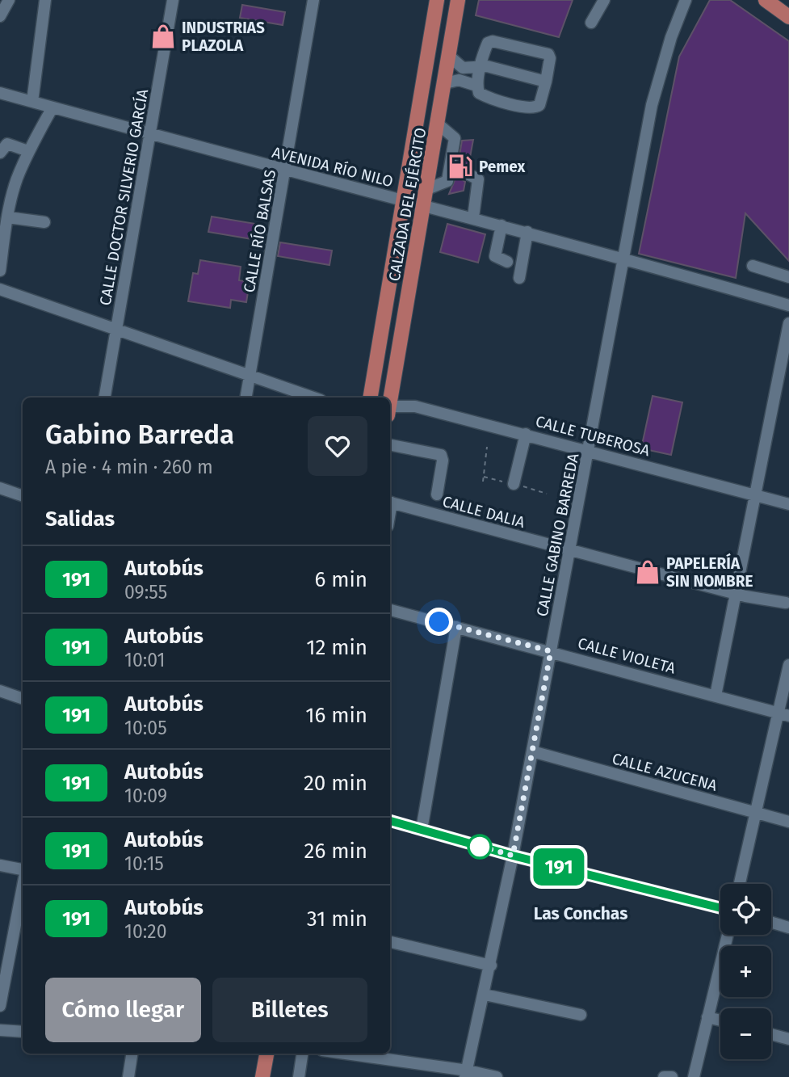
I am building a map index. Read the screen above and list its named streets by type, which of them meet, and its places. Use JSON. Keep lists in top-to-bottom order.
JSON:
{
  "streets": {
    "main road": ["CALZADA DEL EJÉRCITO"],
    "street": [
      "AVENIDA RÍO NILO",
      "CALLE DOCTOR SILVERIO GARCÍA",
      "CALLE RÍO BALSAS",
      "CALLE TUBEROSA",
      "CALLE DALIA",
      "CALLE GABINO BARREDA",
      "CALLE VIOLETA",
      "CALLE AZUCENA"
    ]
  },
  "crossings": [
    ["AVENIDA RÍO NILO", "CALLE DOCTOR SILVERIO GARCÍA"],
    ["AVENIDA RÍO NILO", "CALZADA DEL EJÉRCITO"],
    ["AVENIDA RÍO NILO", "CALLE RÍO BALSAS"],
    ["AVENIDA RÍO NILO", "CALLE GABINO BARREDA"],
    ["CALLE TUBEROSA", "CALLE GABINO BARREDA"],
    ["CALLE DALIA", "CALLE GABINO BARREDA"],
    ["CALLE GABINO BARREDA", "CALLE VIOLETA"],
    ["CALLE GABINO BARREDA", "CALLE AZUCENA"]
  ],
  "districts": ["Las Conchas"],
  "places": {
    "shop": ["INDUSTRIAS PLAZOLA", "PAPELERÍA SIN NOMBRE"],
    "fuel station": ["Pemex"]
  },
  "lines": ["bus line 191"],
  "page": {
    "on_map": "191",
    "heading": [
      ["Gabino Barreda", "A pie · 4 min · 260 m"],
      "Salidas"
    ],
    "list": [
      {
        "mark": "191",
        "name": "Autobús",
        "note": "09:55",
        "value": "6 min"
      },
      {
        "mark": "191",
        "name": "Autobús",
        "note": "10:01",
        "value": "12 min"
      },
      {
        "mark": "191",
        "name": "Autobús",
        "note": "10:05",
        "value": "16 min"
      },
      {
        "mark": "191",
        "name": "Autobús",
        "note": "10:09",
        "value": "20 min"
      },
      {
        "mark": "191",
        "name": "Autobús",
        "note": "10:15",
        "value": "26 min"
      },
      {
        "mark": "191",
        "name": "Autobús",
        "note": "10:20",
        "value": "31 min"
      }
    ],
    "map_buttons": ["+", "−"],
    "buttons": ["Cómo llegar", "Billetes"]
  }
}
